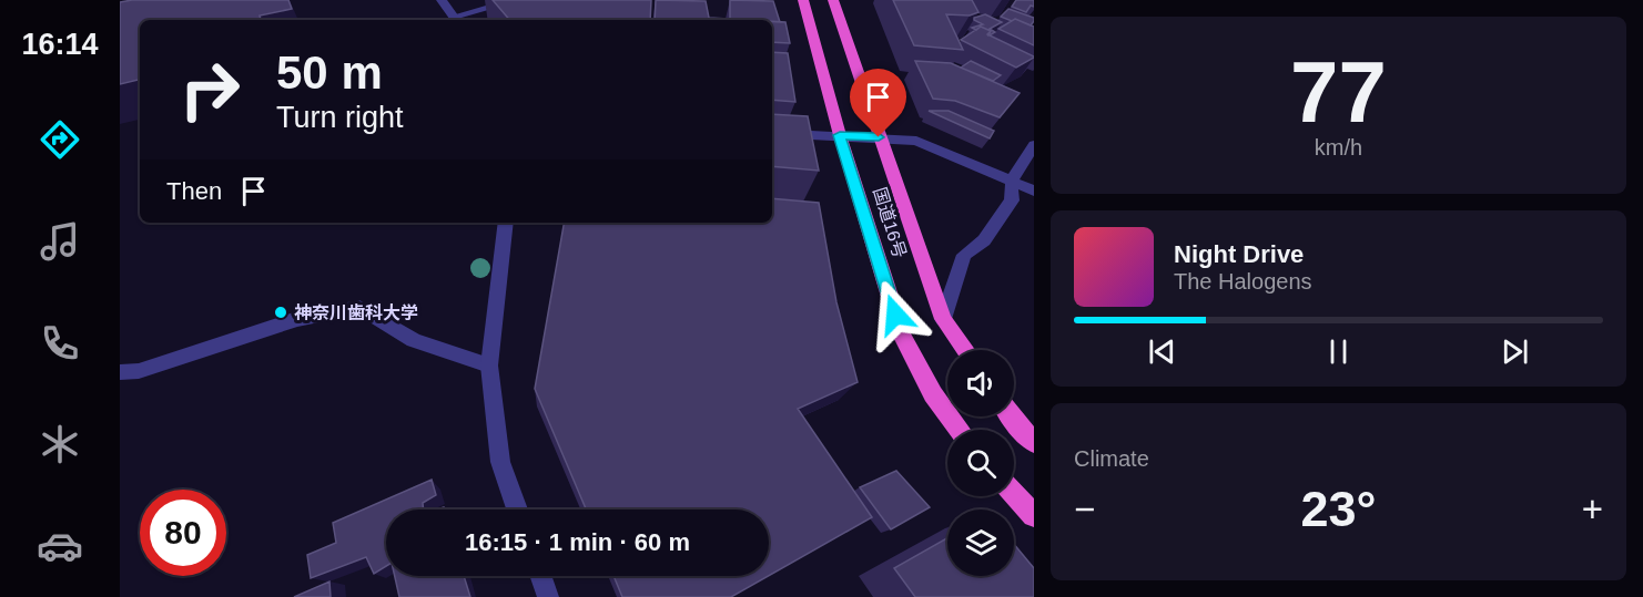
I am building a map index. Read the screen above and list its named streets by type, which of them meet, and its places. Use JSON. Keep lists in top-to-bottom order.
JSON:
{
  "streets": {
    "highway": ["国道16号"]
  },
  "places": ["神奈川歯科大学"],
  "page": {
    "tabs": "16:14",
    "tile": [
      ["77", "km/h"],
      "Climate"
    ],
    "turn": ["50 m", "Turn right"],
    "then": "Then",
    "song": ["Night Drive", "The Halogens"],
    "heat": ["−", "23°", "+"],
    "limit": "80",
    "trip": "16:15 · 1 min · 60 m"
  }
}
